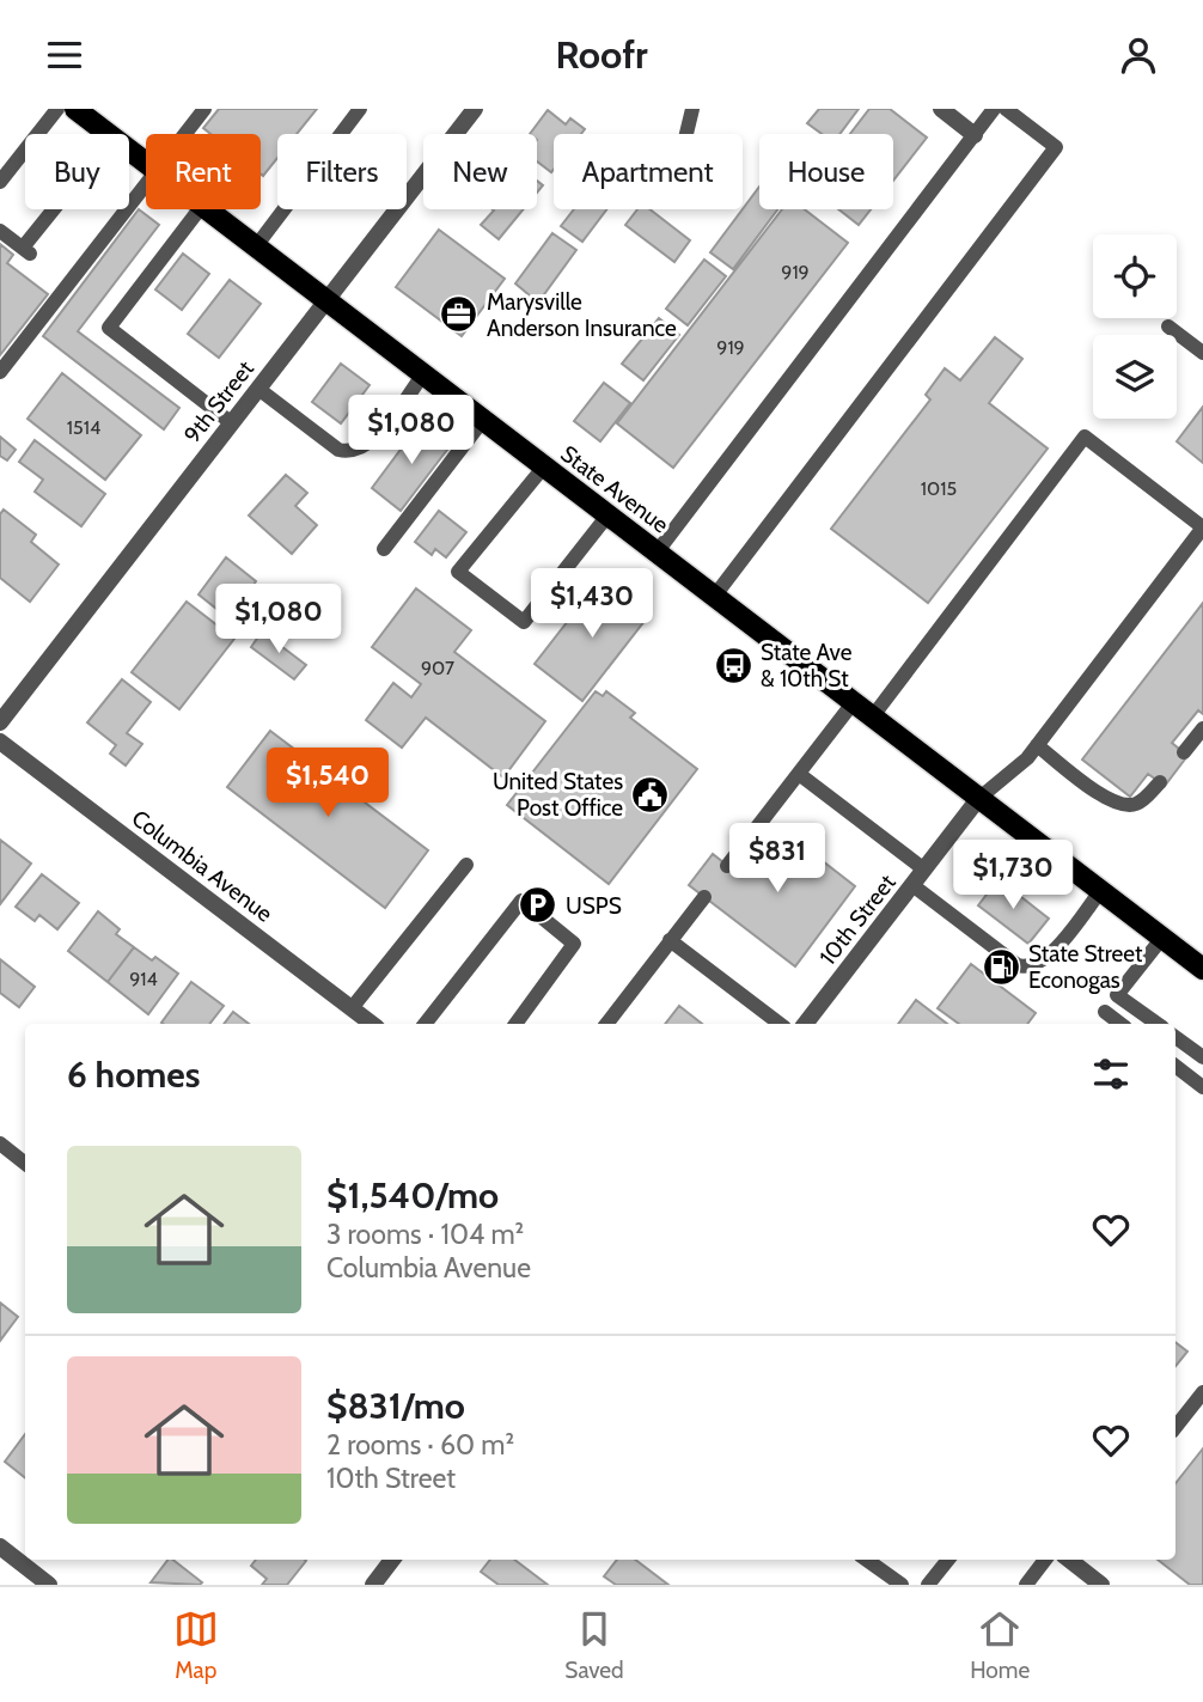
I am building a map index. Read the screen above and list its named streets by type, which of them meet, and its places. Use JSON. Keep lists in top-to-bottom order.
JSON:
{
  "streets": {
    "main road": ["State Avenue"],
    "street": ["9th Street", "Columbia Avenue", "10th Street"]
  },
  "crossings": [
    ["9th Street", "State Avenue"],
    ["State Avenue", "10th Street"]
  ],
  "places": {
    "office": ["Marysville Anderson Insurance"],
    "bus stop": ["State Ave & 10th St"],
    "public building": ["United States Post Office"],
    "parking": ["USPS"],
    "fuel station": ["State Street Econogas"]
  },
  "house_numbers": [
    "919",
    "919",
    "1514",
    "1015",
    "907",
    "914"
  ],
  "page": {
    "header": "Roofr",
    "chip": [
      "Buy",
      "Rent",
      "Filters",
      "New",
      "Apartment",
      "House"
    ],
    "price": [
      "$1,080",
      "$1,430",
      "$1,080",
      "$1,540",
      "$831",
      "$1,730"
    ],
    "heading": "6 homes",
    "list": [
      {
        "name": "$1,540/mo",
        "note": "3 rooms · 104 m² · Columbia Avenue"
      },
      {
        "name": "$831/mo",
        "note": "2 rooms · 60 m² · 10th Street"
      }
    ],
    "tabs": ["Map", "Saved", "Home"]
  }
}
